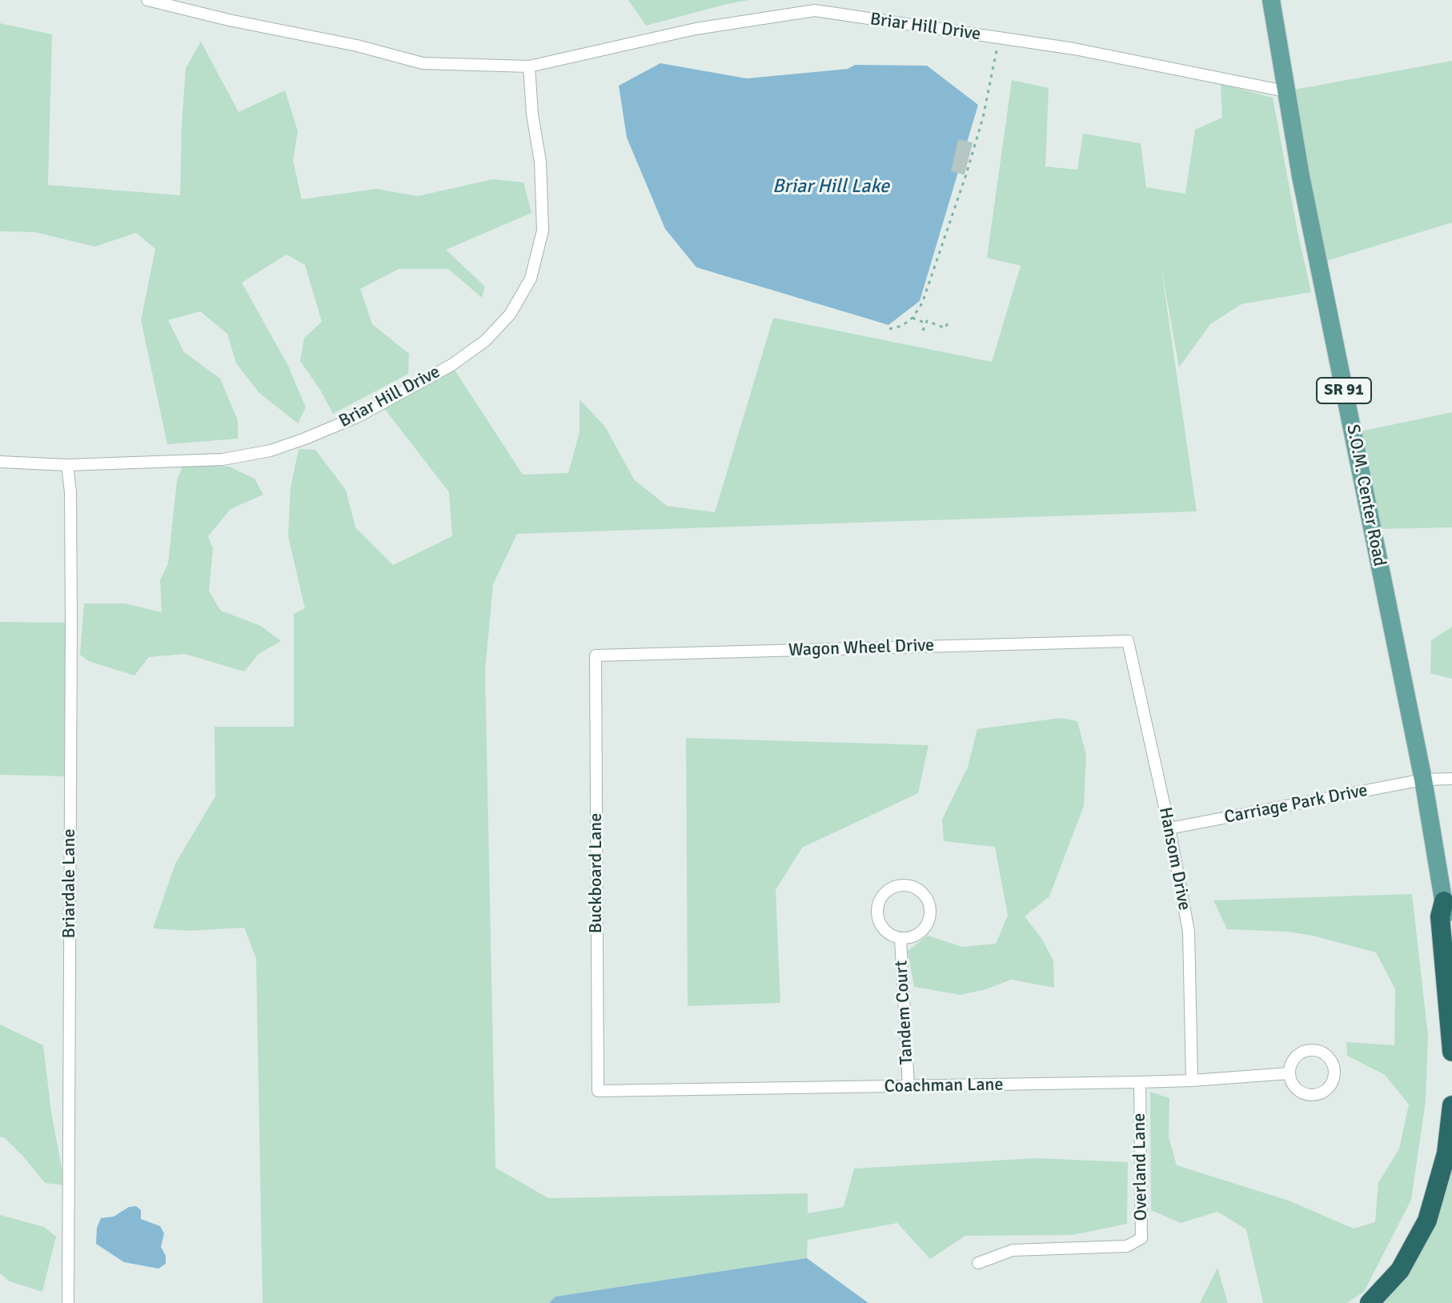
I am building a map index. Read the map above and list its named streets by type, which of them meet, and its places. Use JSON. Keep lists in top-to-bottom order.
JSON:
{
  "streets": {
    "main road": ["SR 91", "S.O.M. Center Road"],
    "street": [
      "Briar Hill Drive",
      "Wagon Wheel Drive",
      "Carriage Park Drive",
      "Hansom Drive",
      "Buckboard Lane",
      "Briardale Lane",
      "Tandem Court",
      "Coachman Lane",
      "Overland Lane"
    ]
  },
  "crossings": [
    ["Briar Hill Drive", "S.O.M. Center Road"],
    ["Briar Hill Drive", "Briardale Lane"],
    ["S.O.M. Center Road", "Carriage Park Drive"],
    ["Wagon Wheel Drive", "Hansom Drive"],
    ["Wagon Wheel Drive", "Buckboard Lane"],
    ["Carriage Park Drive", "Hansom Drive"],
    ["Hansom Drive", "Coachman Lane"],
    ["Buckboard Lane", "Coachman Lane"],
    ["Tandem Court", "Coachman Lane"],
    ["Coachman Lane", "Overland Lane"]
  ],
  "water": ["Briar Hill Lake"]
}
